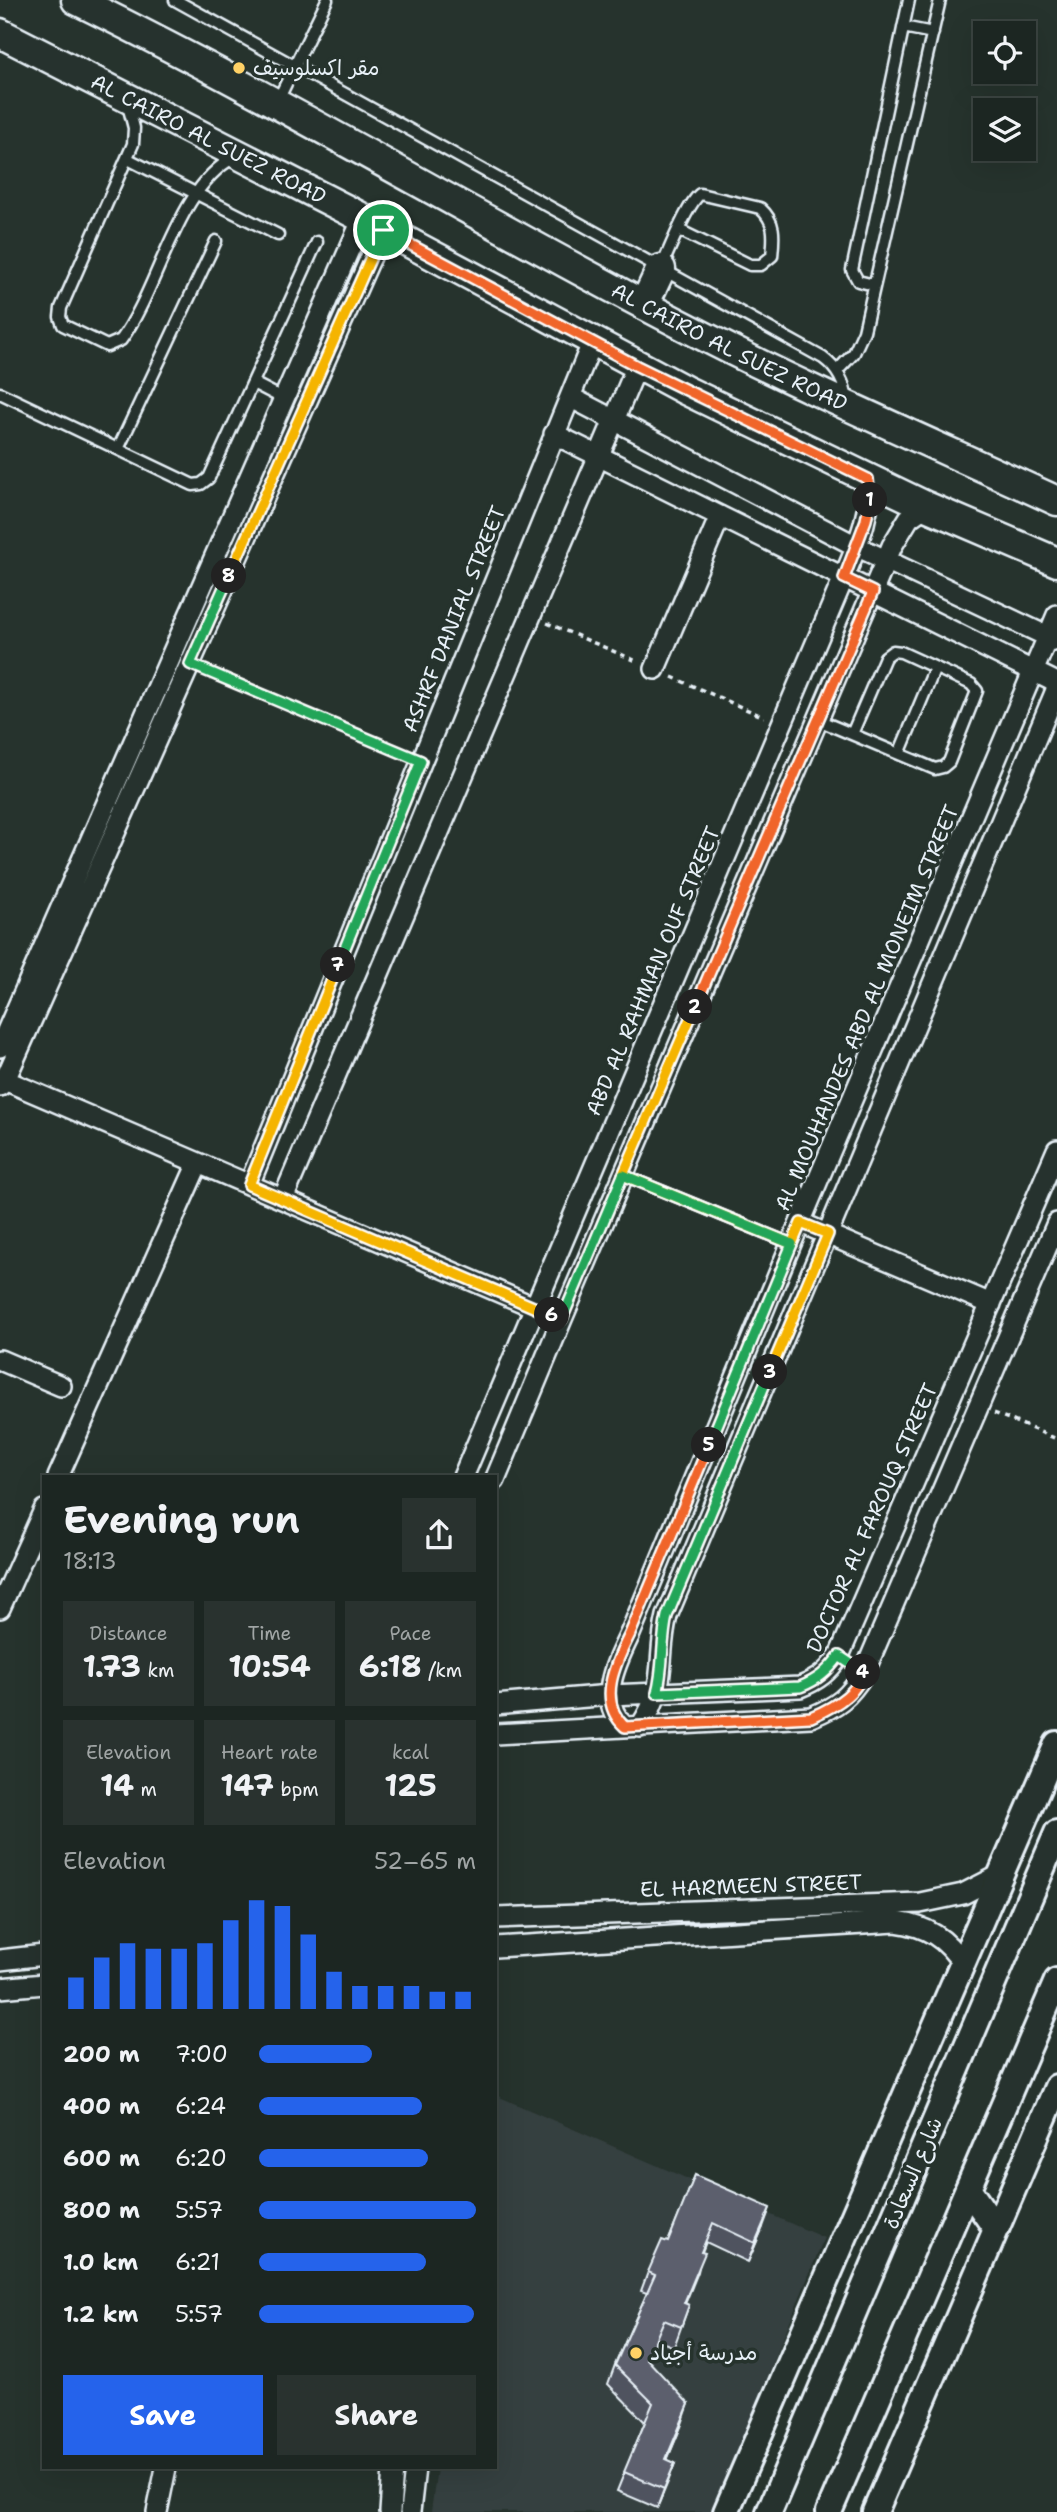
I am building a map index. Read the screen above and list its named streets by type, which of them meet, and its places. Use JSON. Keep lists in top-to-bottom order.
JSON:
{
  "streets": {
    "main road": ["AL CAIRO AL SUEZ ROAD"],
    "street": [
      "ASHRF DANIAL STREET",
      "ABD AL RAHMAN OUF STREET",
      "AL MOUHANDES ABD AL MONEIM STREET",
      "DOCTOR AL FAROUQ STREET",
      "EL HARMEEN STREET",
      "شارع السعادة"
    ]
  },
  "crossings": [
    ["AL CAIRO AL SUEZ ROAD", "ASHRF DANIAL STREET"],
    ["AL CAIRO AL SUEZ ROAD", "ABD AL RAHMAN OUF STREET"],
    ["AL MOUHANDES ABD AL MONEIM STREET", "DOCTOR AL FAROUQ STREET"]
  ],
  "places": ["مقر اكسلوسيف", "مدرسة أجياد"],
  "page": {
    "pins": [
      "1",
      "8",
      "7",
      "2",
      "6",
      "3",
      "5",
      "4"
    ],
    "heading": ["Evening run", "18:13"],
    "stats": [
      ["Distance", "1.73 km"],
      ["Time", "10:54"],
      ["Pace", "6:18 /km"],
      ["Elevation", "14 m"],
      ["Heart rate", "147 bpm"],
      ["kcal", "125"]
    ],
    "chart": ["Elevation", "52–65 m"],
    "list": [
      {
        "name": "200 m",
        "note": "7:00"
      },
      {
        "name": "400 m",
        "note": "6:24"
      },
      {
        "name": "600 m",
        "note": "6:20"
      },
      {
        "name": "800 m",
        "note": "5:57"
      },
      {
        "name": "1.0 km",
        "note": "6:21"
      },
      {
        "name": "1.2 km",
        "note": "5:57"
      }
    ],
    "buttons": ["Save", "Share"]
  }
}
